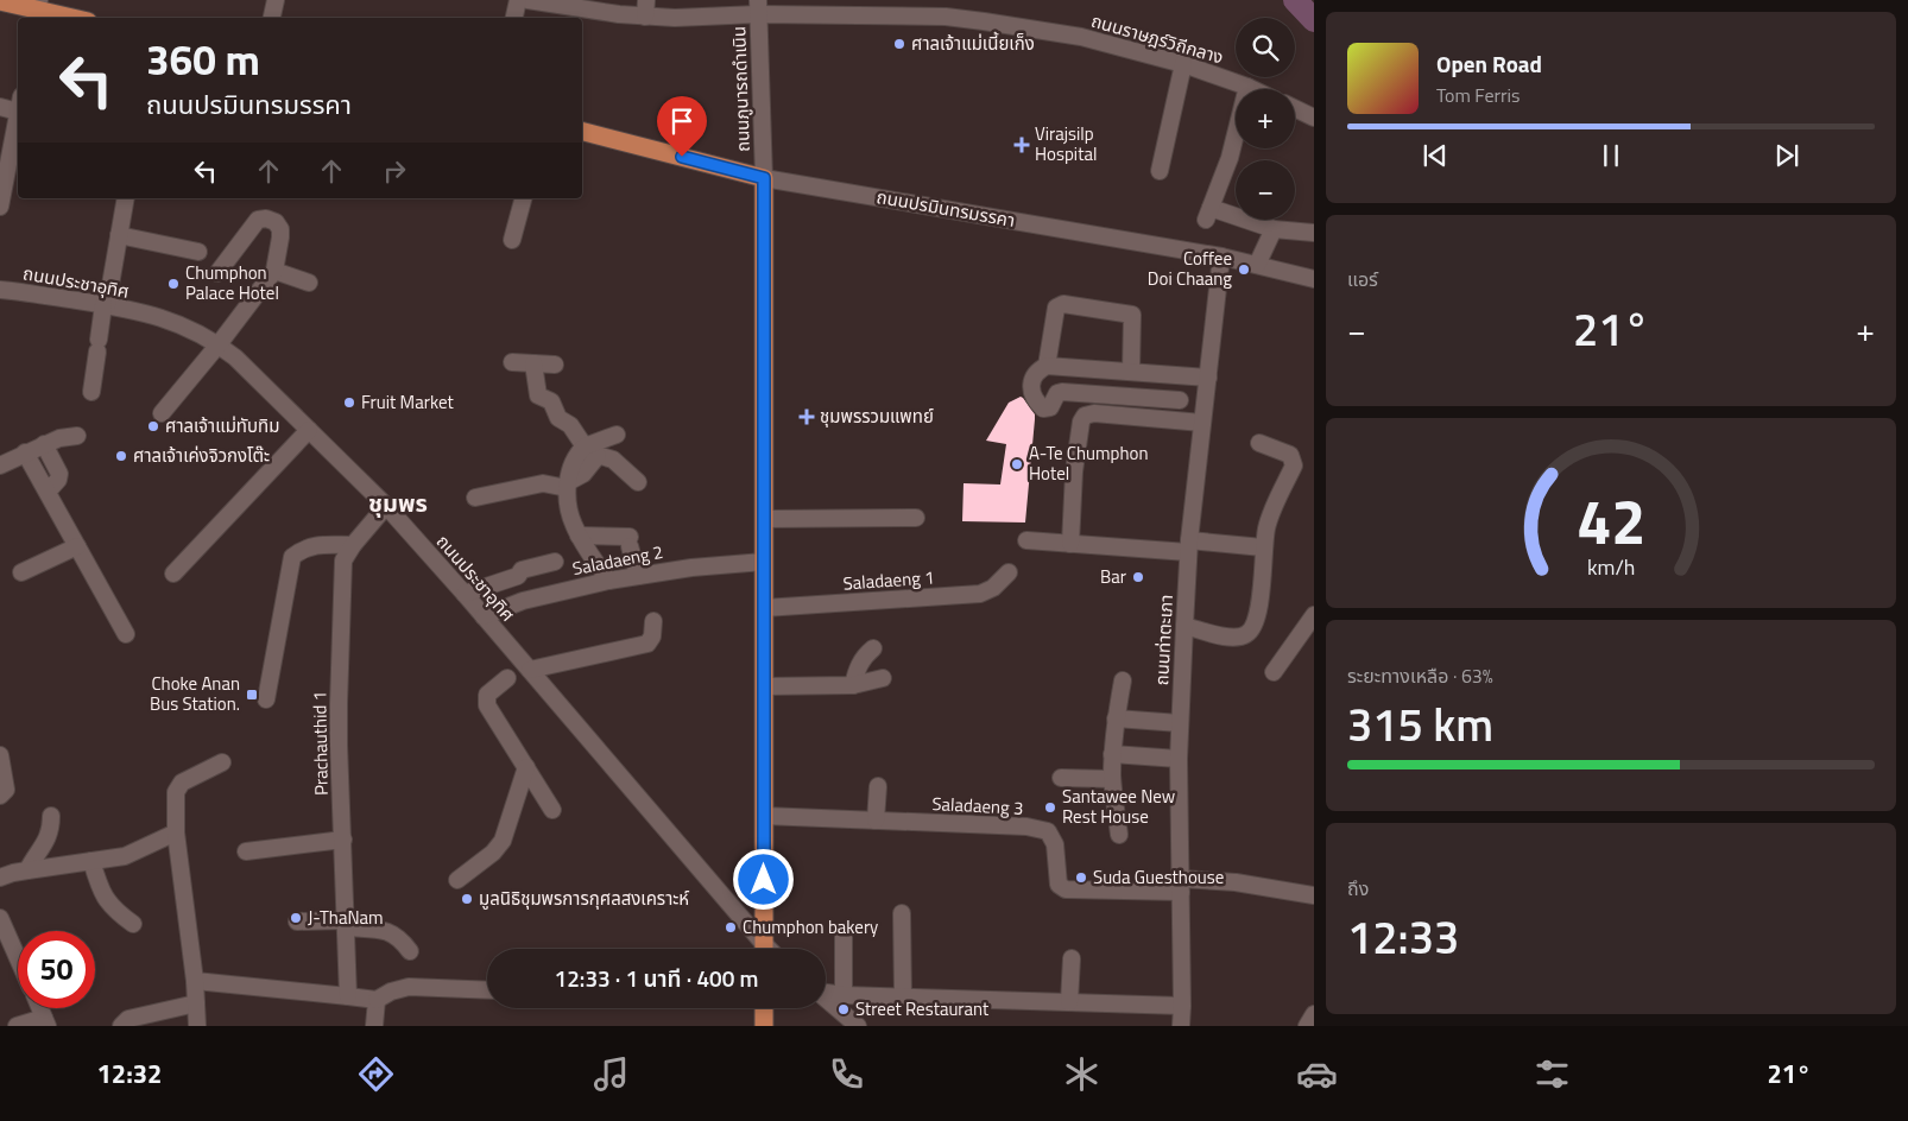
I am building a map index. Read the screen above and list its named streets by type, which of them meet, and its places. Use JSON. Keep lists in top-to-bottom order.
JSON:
{
  "streets": {
    "main road": ["ถนนปรมินทรมรรคา"],
    "street": [
      "ถนนราษฎร์วิถีกลาง",
      "ถนนภูนารถดำเนิน",
      "ถนนประชาอุทิศ",
      "Saladaeng 2",
      "Saladaeng 1",
      "ถนนท่าตะเภา",
      "Prachauthid 1",
      "Saladaeng 3"
    ]
  },
  "crossings": [
    ["ถนนราษฎร์วิถีกลาง", "ถนนภูนารถดำเนิน"],
    ["ถนนภูนารถดำเนิน", "ถนนปรมินทรมรรคา"],
    ["ถนนปรมินทรมรรคา", "ถนนท่าตะเภา"],
    ["ถนนประชาอุทิศ", "Saladaeng 2"],
    ["ถนนประชาอุทิศ", "Prachauthid 1"],
    ["ถนนท่าตะเภา", "Saladaeng 3"]
  ],
  "districts": ["ชุมพร"],
  "places": {
    "other": [
      "ศาลเจ้าแม่เนี้ยเก็ง",
      "Coffee Doi Chaang",
      "Chumphon Palace Hotel",
      "Fruit Market",
      "ศาลเจ้าแม่ทับทิม",
      "ศาลเจ้าเค่งจิวกงโต๊ะ",
      "A-Te Chumphon Hotel",
      "Bar",
      "Santawee New Rest House",
      "Suda Guesthouse",
      "มูลนิธิชุมพรการกุศลสงเคราะห์",
      "J-ThaNam",
      "Chumphon bakery",
      "Street Restaurant"
    ],
    "health": ["Virajsilp Hospital", "ชุมพรรวมแพทย์"],
    "transit": ["Choke Anan Bus Station."]
  },
  "page": {
    "map_buttons": ["+", "−"],
    "turn": ["360 m", "ถนนปรมินทรมรรคา"],
    "song": ["Open Road", "Tom Ferris"],
    "tile": [
      "แอร์",
      ["ระยะทางเหลือ · 63%", "315 km"],
      ["ถึง", "12:33"]
    ],
    "heat": ["−", "21°", "+"],
    "limit": "50",
    "trip": "12:33 · 1 นาที · 400 m",
    "tabs": ["12:32", "21°"],
    "gauge": ["42", "km/h"]
  }
}
